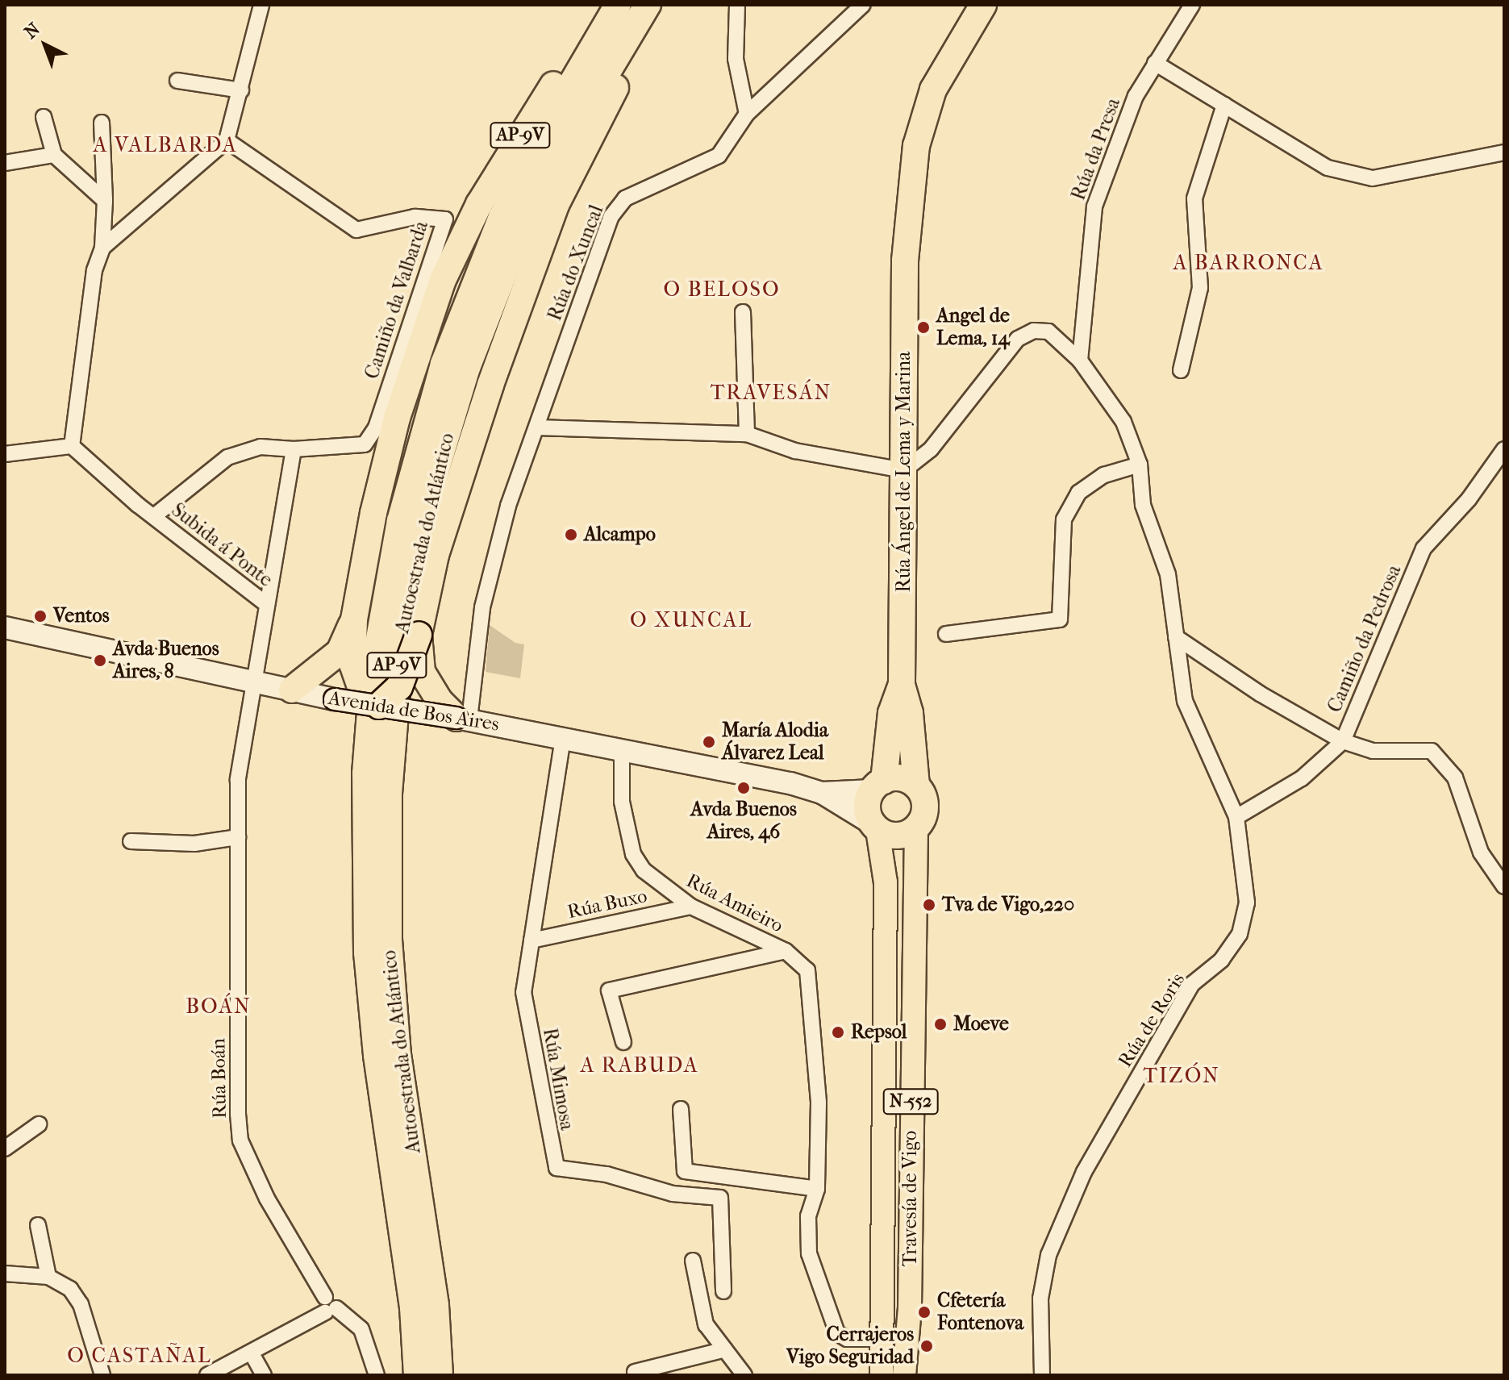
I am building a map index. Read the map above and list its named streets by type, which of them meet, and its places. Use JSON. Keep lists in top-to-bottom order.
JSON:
{
  "streets": {
    "highway": [
      "AP-9V",
      "Rúa Ángel de Lema y Marina",
      "Autoestrada do Atlántico",
      "N-552"
    ],
    "main road": ["Travesía de Vigo"],
    "street": [
      "Rúa da Presa",
      "Rúa do Xuncal",
      "Camiño da Valbarda",
      "Subida á Ponte",
      "Camiño da Pedrosa",
      "Avenida de Bos Aires",
      "Rúa Amieiro",
      "Rúa Buxo",
      "Rúa de Roris",
      "Rúa Boán",
      "Rúa Mimosa"
    ]
  },
  "crossings": [
    ["AP-9V", "Rúa do Xuncal"],
    ["AP-9V", "Autoestrada do Atlántico"],
    ["AP-9V", "Avenida de Bos Aires"],
    ["Rúa da Presa", "Rúa de Roris"],
    ["Rúa do Xuncal", "Avenida de Bos Aires"],
    ["Camiño da Valbarda", "Subida á Ponte"],
    ["Camiño da Valbarda", "Rúa Boán"],
    ["Rúa Ángel de Lema y Marina", "Rúa de Roris"],
    ["Rúa Ángel de Lema y Marina", "N-552"],
    ["Subida á Ponte", "Rúa Boán"],
    ["Camiño da Pedrosa", "Rúa de Roris"],
    ["Avenida de Bos Aires", "Rúa Amieiro"],
    ["Avenida de Bos Aires", "Rúa Boán"],
    ["Avenida de Bos Aires", "Rúa Mimosa"],
    ["Avenida de Bos Aires", "N-552"],
    ["Avenida de Bos Aires", "Travesía de Vigo"],
    ["Rúa Amieiro", "Rúa Buxo"],
    ["Rúa Amieiro", "Travesía de Vigo"],
    ["Rúa Buxo", "Rúa Mimosa"],
    ["N-552", "Travesía de Vigo"]
  ],
  "districts": [
    "A VALBARDA",
    "A BARRONCA",
    "O BELOSO",
    "TRAVESÁN",
    "O XUNCAL",
    "BOÁN",
    "A RABUDA",
    "TIZÓN",
    "O CASTAÑAL"
  ],
  "places": [
    "Angel de Lema, 14",
    "Alcampo",
    "Ventos",
    "Avda Buenos Aires, 8",
    "María Alodia Álvarez Leal",
    "Avda Buenos Aires, 46",
    "Tva de Vigo,220",
    "Moeve",
    "Repsol",
    "Cfetería Fontenova",
    "Cerrajeros Vigo Seguridad"
  ],
  "north": "top left"
}
